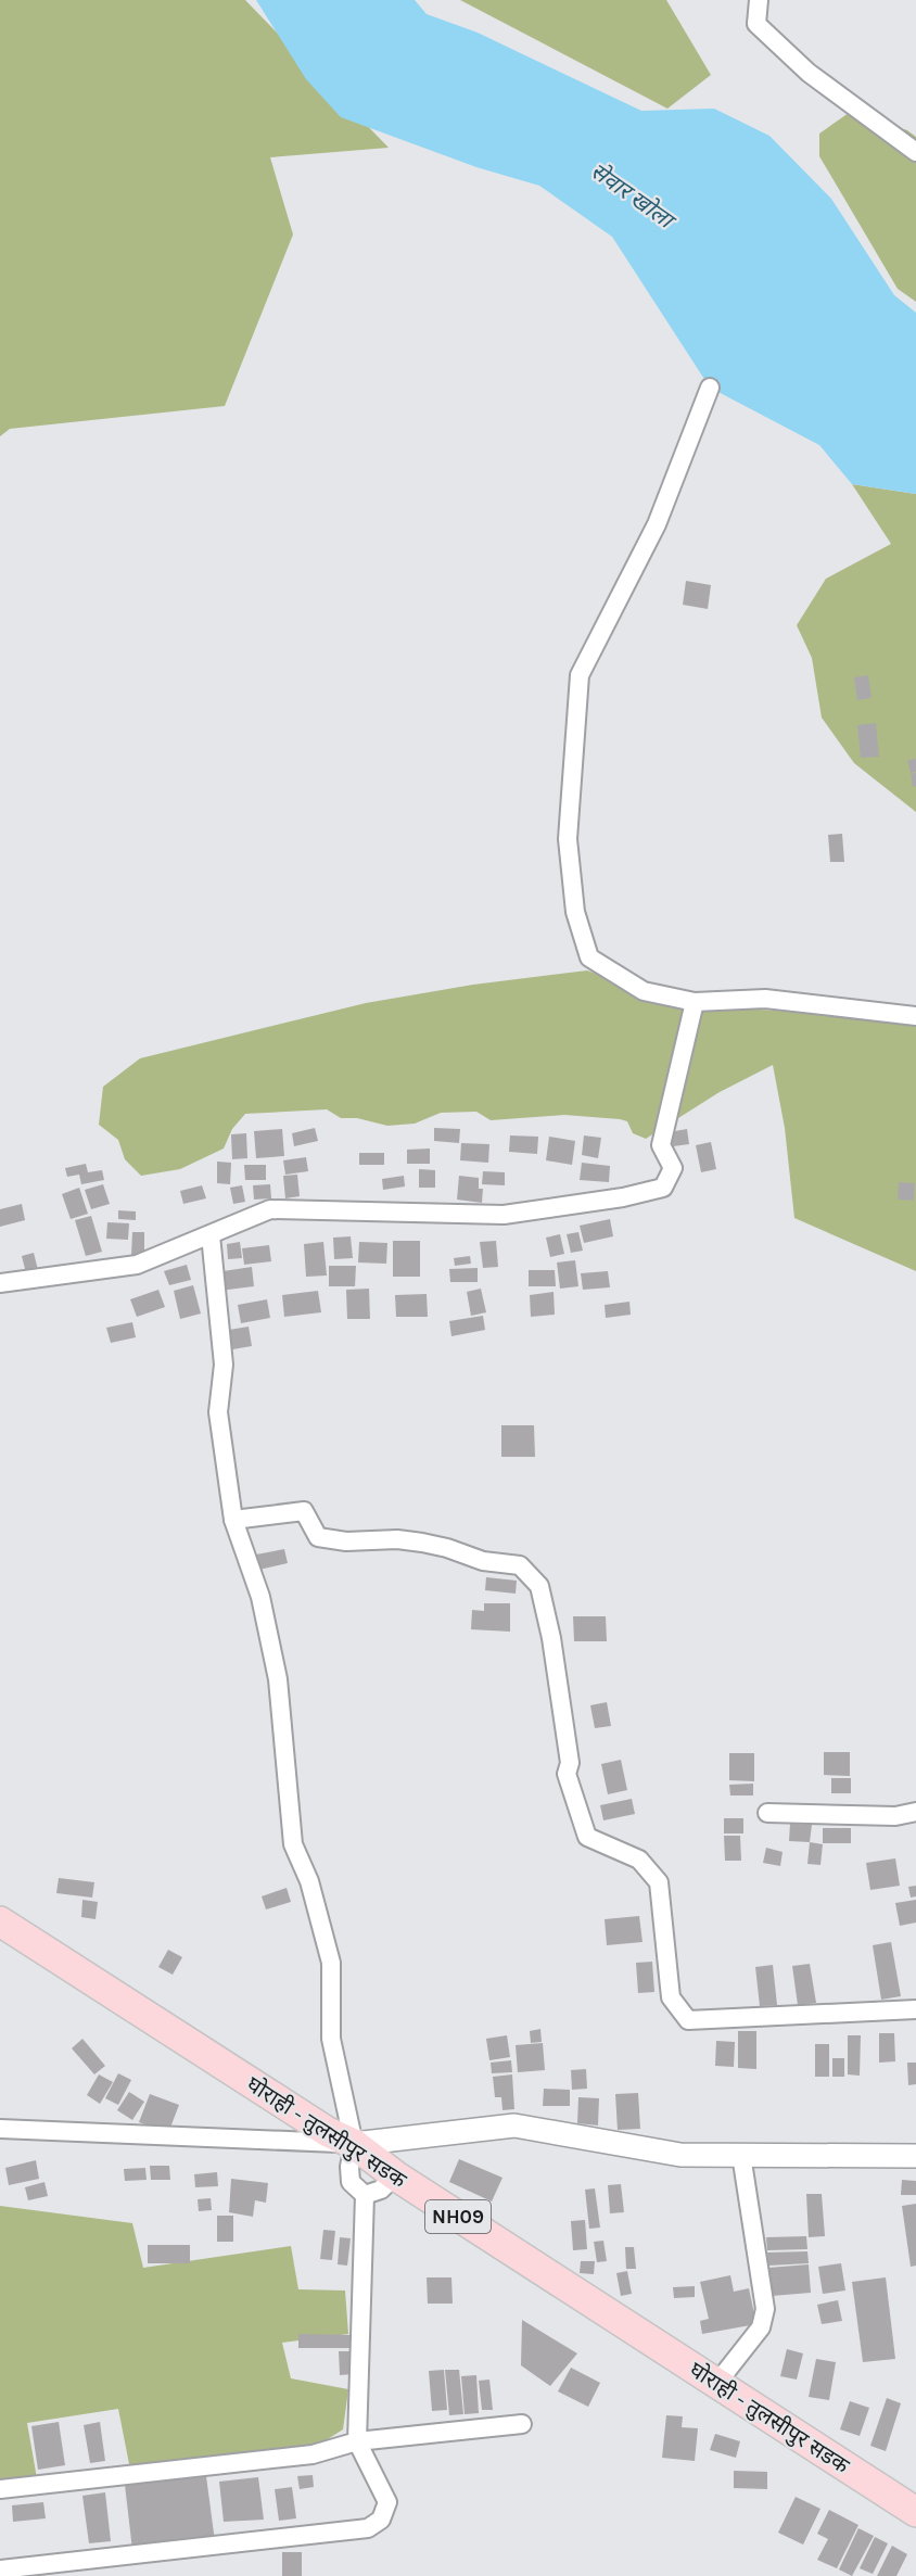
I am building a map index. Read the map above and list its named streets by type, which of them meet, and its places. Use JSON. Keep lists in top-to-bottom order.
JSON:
{
  "streets": {
    "main road": ["घोराही - तुलसीपुर सडक", "NH09"]
  },
  "water": ["सेवार खोला"]
}
